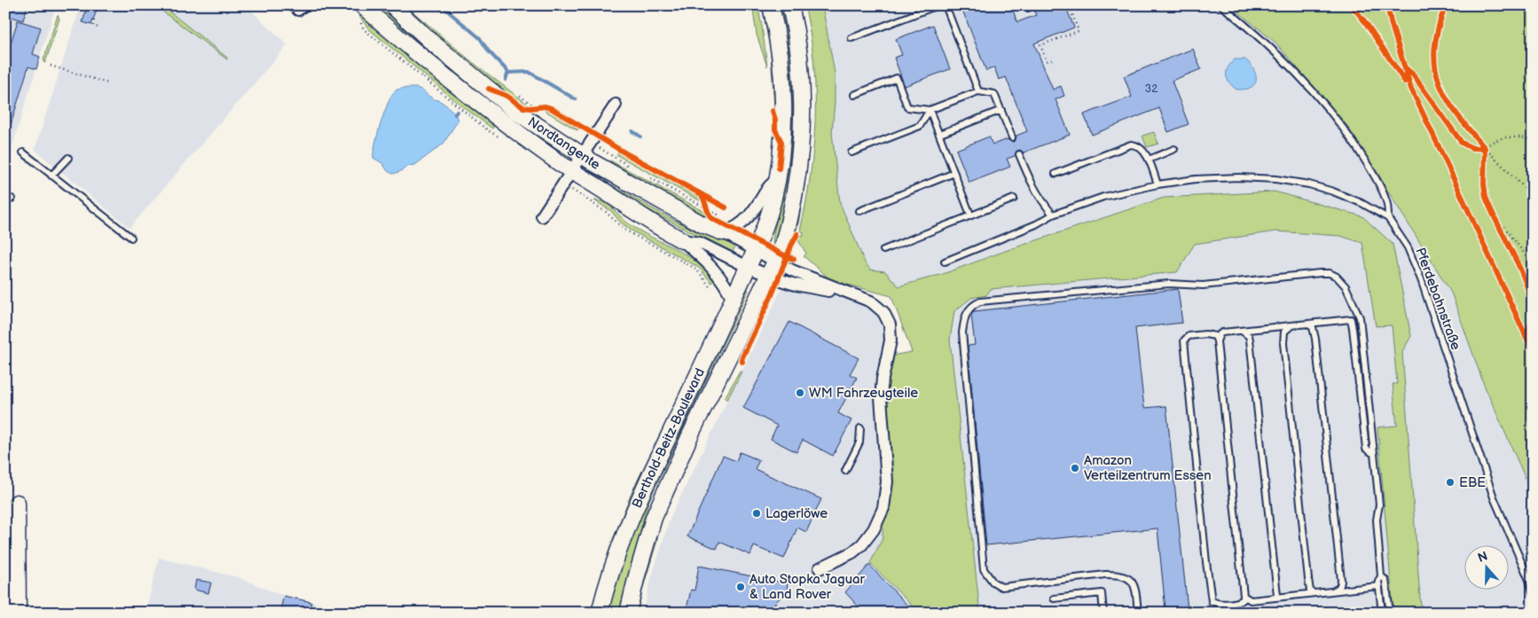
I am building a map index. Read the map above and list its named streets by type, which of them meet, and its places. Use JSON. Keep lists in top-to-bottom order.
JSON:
{
  "streets": {
    "main road": ["Nordtangente", "Berthold-Beitz-Boulevard"],
    "lane": ["Pferdebahnstraße"]
  },
  "crossings": [
    ["Nordtangente", "Berthold-Beitz-Boulevard"]
  ],
  "places": [
    "WM Fahrzeugteile",
    "Amazon Verteilzentrum Essen",
    "EBE",
    "Lagerlöwe",
    "Auto Stopka Jaguar & Land Rover"
  ],
  "house_numbers": ["32"],
  "north": "top"
}
